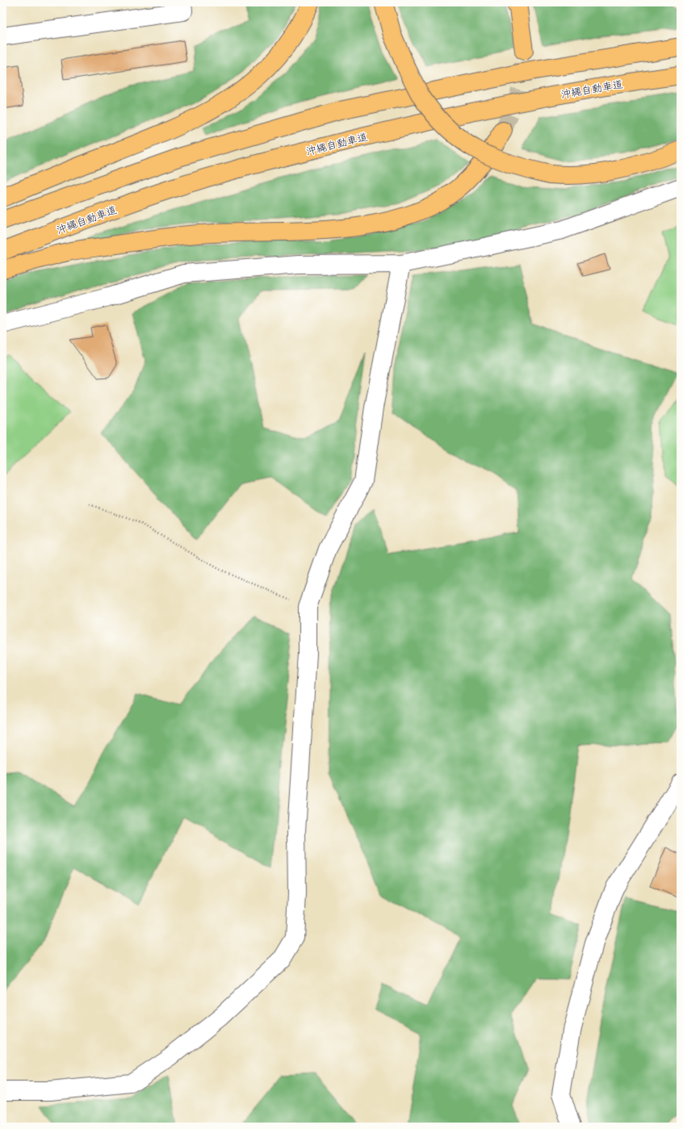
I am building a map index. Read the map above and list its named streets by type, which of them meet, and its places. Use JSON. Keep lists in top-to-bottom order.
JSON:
{
  "streets": {
    "highway": ["沖縄自動車道"]
  }
}
